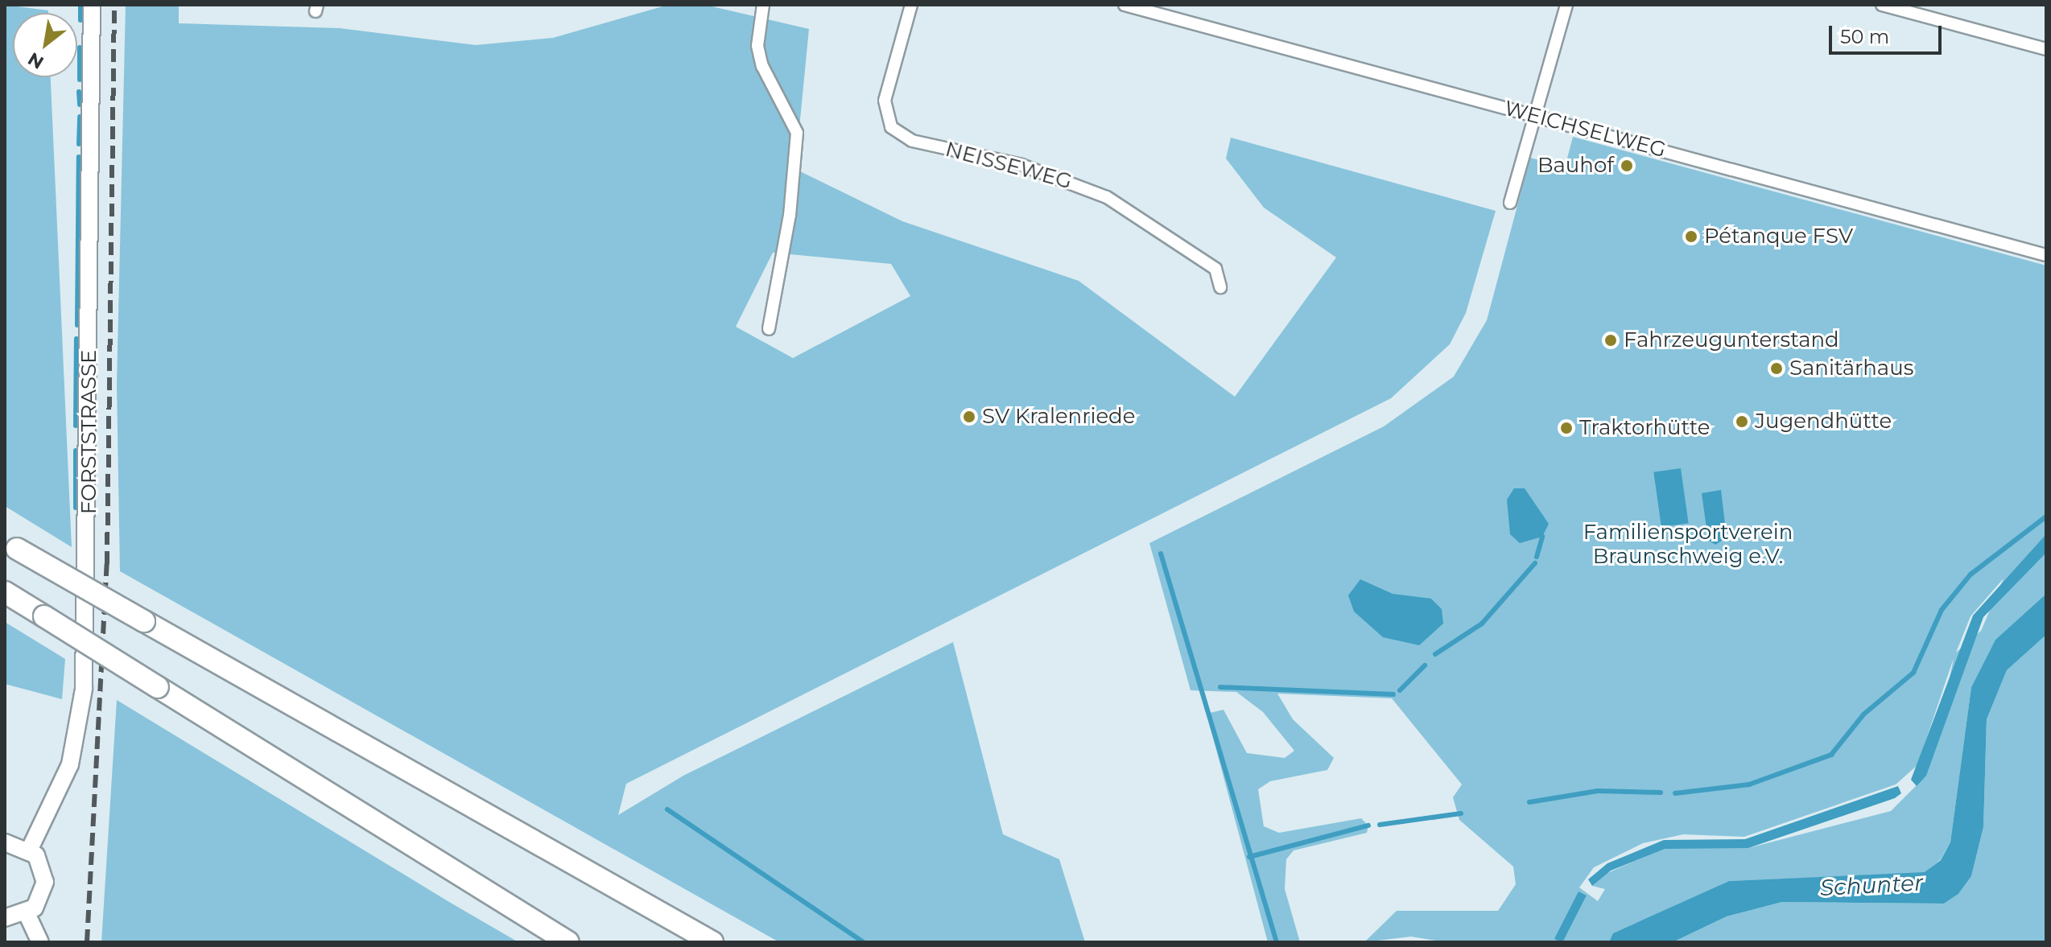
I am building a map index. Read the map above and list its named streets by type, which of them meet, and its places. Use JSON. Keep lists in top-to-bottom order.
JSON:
{
  "streets": {
    "main road": ["FORSTSTRASSE"],
    "street": ["WEICHSELWEG", "NEISSEWEG"]
  },
  "water": ["Schunter"],
  "parks": ["Familiensportverein Braunschweig e.V."],
  "places": [
    "Bauhof",
    "Pétanque FSV",
    "Fahrzeugunterstand",
    "Sanitärhaus",
    "SV Kralenriede",
    "Jugendhütte",
    "Traktorhütte"
  ],
  "scale_bar": "50 m",
  "north": "bottom left"
}
